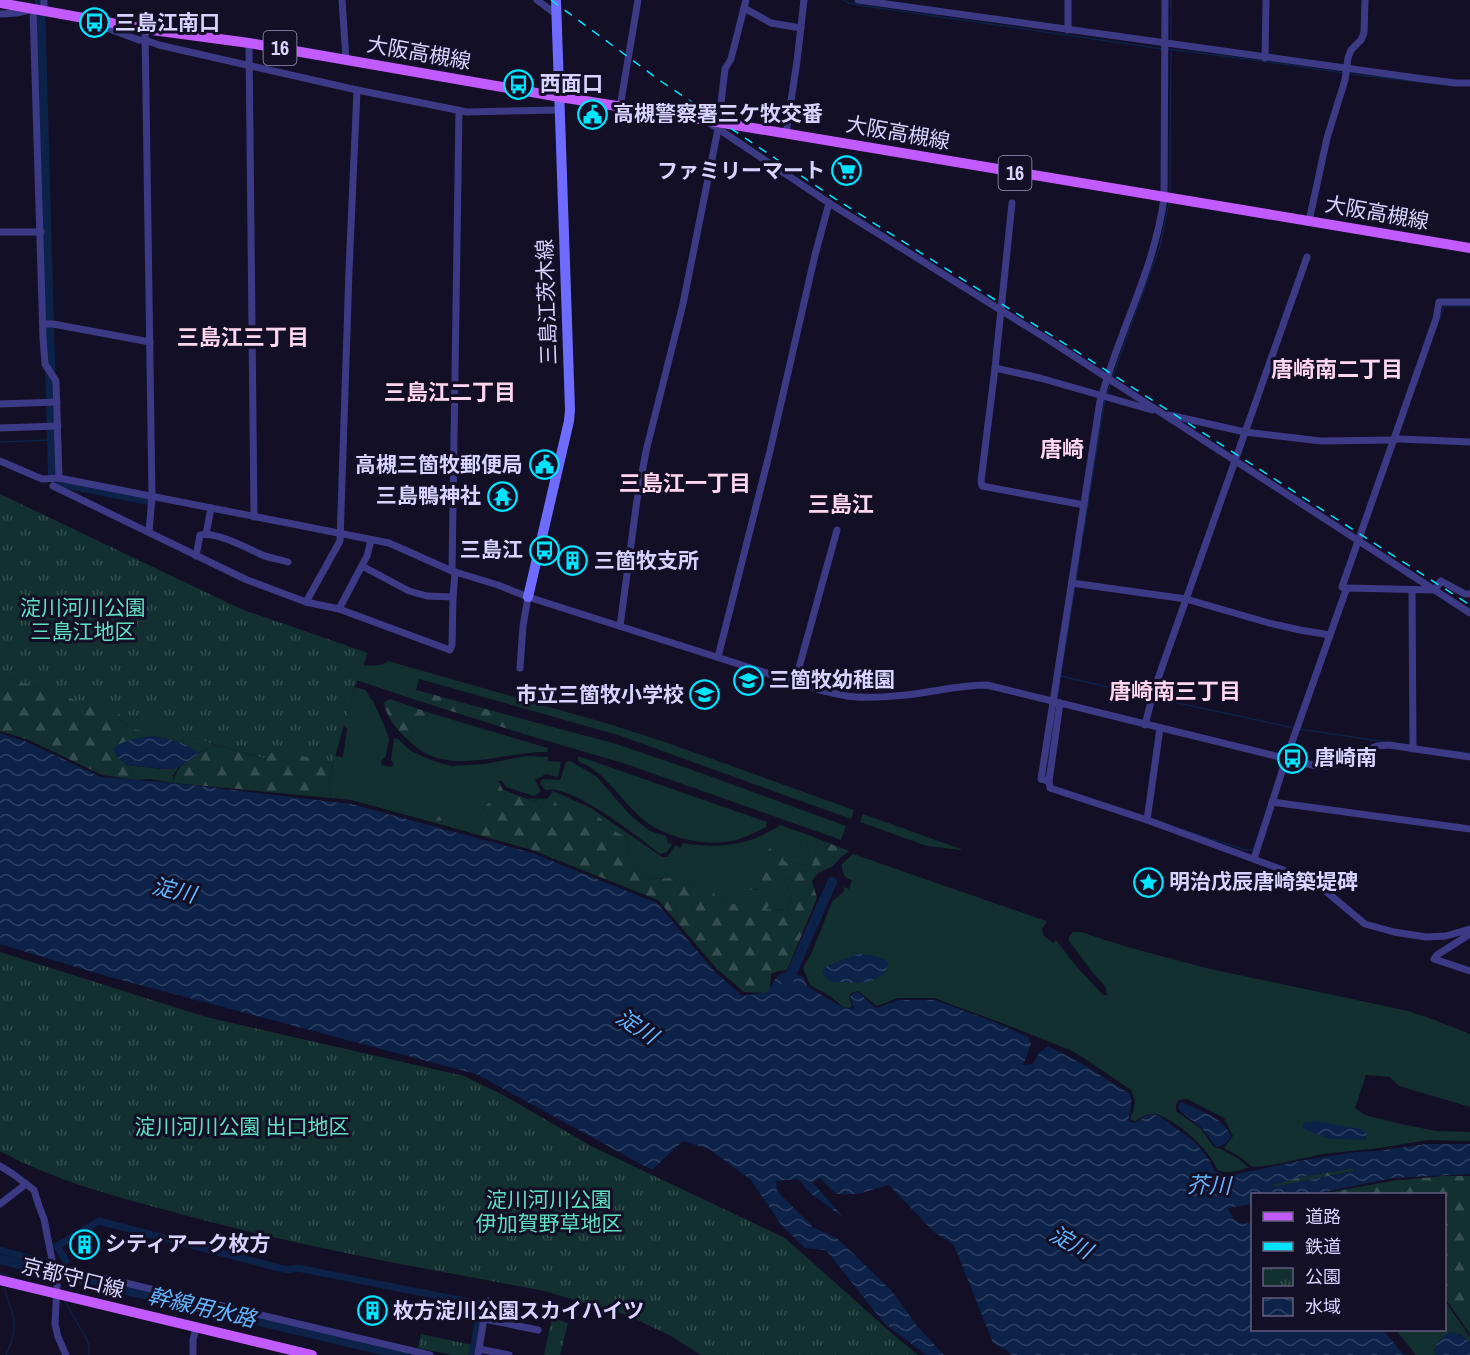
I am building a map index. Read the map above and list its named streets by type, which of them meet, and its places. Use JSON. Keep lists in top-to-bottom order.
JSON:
{
  "streets": {
    "main road": [
      "16",
      "大阪高槻線",
      "三島江茨木線",
      "京都守口線"
    ]
  },
  "crossings": [
    ["大阪高槻線", "三島江茨木線"]
  ],
  "districts": [
    "三島江三丁目",
    "唐崎南二丁目",
    "三島江二丁目",
    "唐崎",
    "三島江一丁目",
    "三島江",
    "唐崎南三丁目"
  ],
  "water": ["淀川", "芥川", "幹線用水路"],
  "parks": ["淀川河川公園 三島江地区", "淀川河川公園 出口地区", "淀川河川公園 伊加賀野草地区"],
  "places": {
    "bus stop": [
      "三島江南口",
      "西面口",
      "三島江",
      "唐崎南"
    ],
    "public building": ["高槻警察署三ケ牧交番", "高槻三箇牧郵便局"],
    "supermarket": ["ファミリーマート"],
    "temple": ["三島鴨神社"],
    "building": ["三箇牧支所", "シティアーク枚方", "枚方淀川公園スカイハイツ"],
    "school or university": ["三箇牧幼稚園", "市立三箇牧小学校"],
    "place": ["明治戊辰唐崎築堤碑"]
  },
  "legend": [
    "道路",
    "鉄道",
    "公園",
    "水域"
  ]
}
